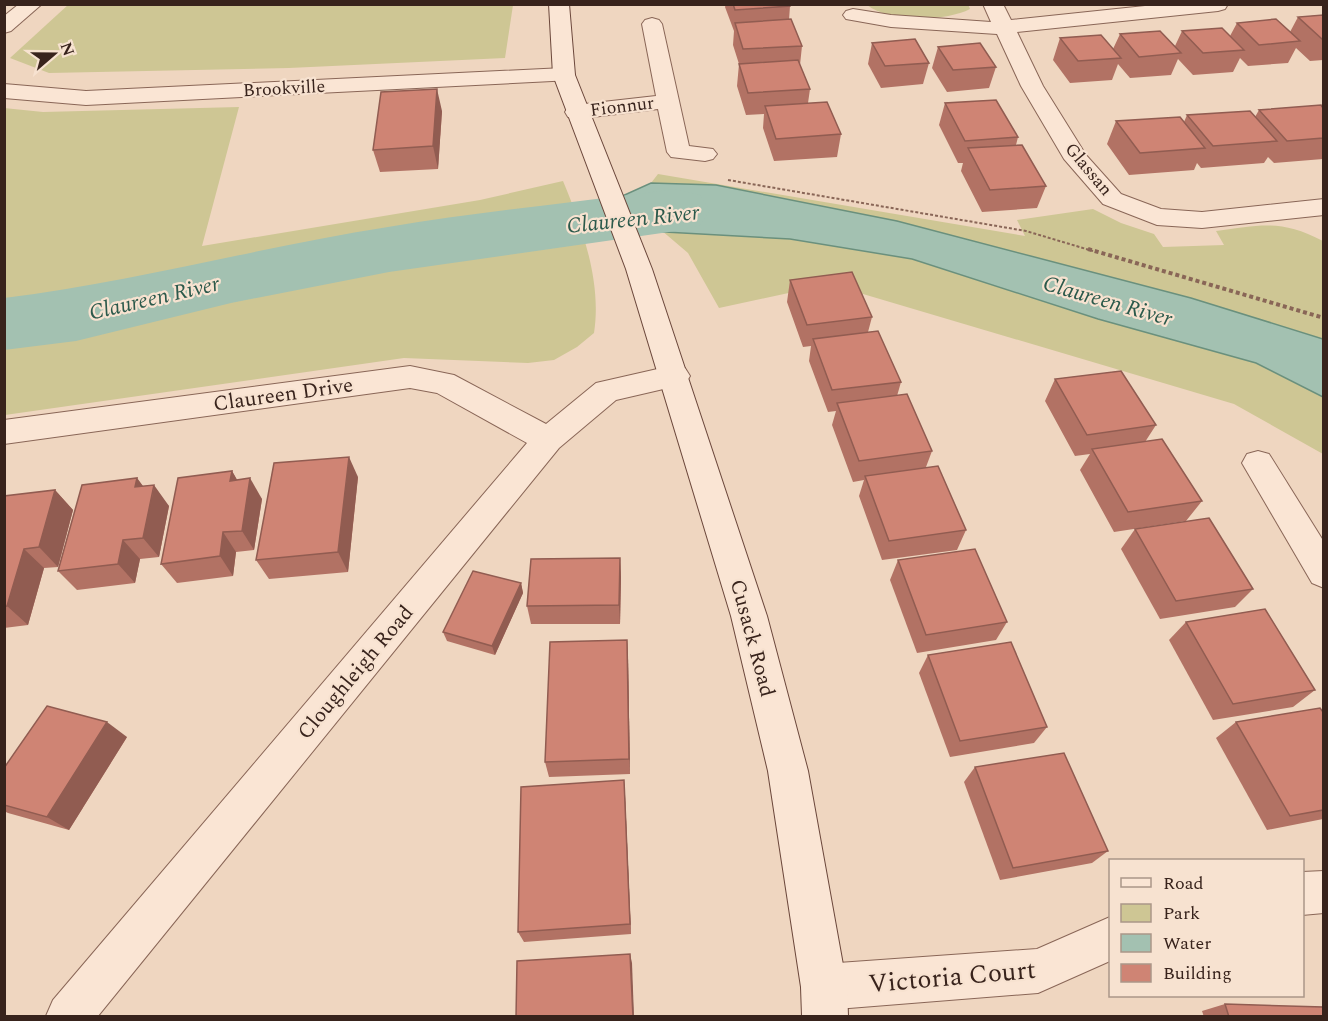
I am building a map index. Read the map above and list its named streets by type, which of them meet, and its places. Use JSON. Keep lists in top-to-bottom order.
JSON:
{
  "streets": {
    "street": [
      "Brookville",
      "Fionnur",
      "Glassan",
      "Claureen Drive",
      "Cusack Road",
      "Cloughleigh Road",
      "Victoria Court"
    ]
  },
  "crossings": [
    ["Brookville", "Cusack Road"],
    ["Fionnur", "Cusack Road"],
    ["Claureen Drive", "Cloughleigh Road"],
    ["Cusack Road", "Cloughleigh Road"],
    ["Cusack Road", "Victoria Court"]
  ],
  "water": ["Claureen River"],
  "legend": [
    "Road",
    "Park",
    "Water",
    "Building"
  ],
  "north": "right"
}
